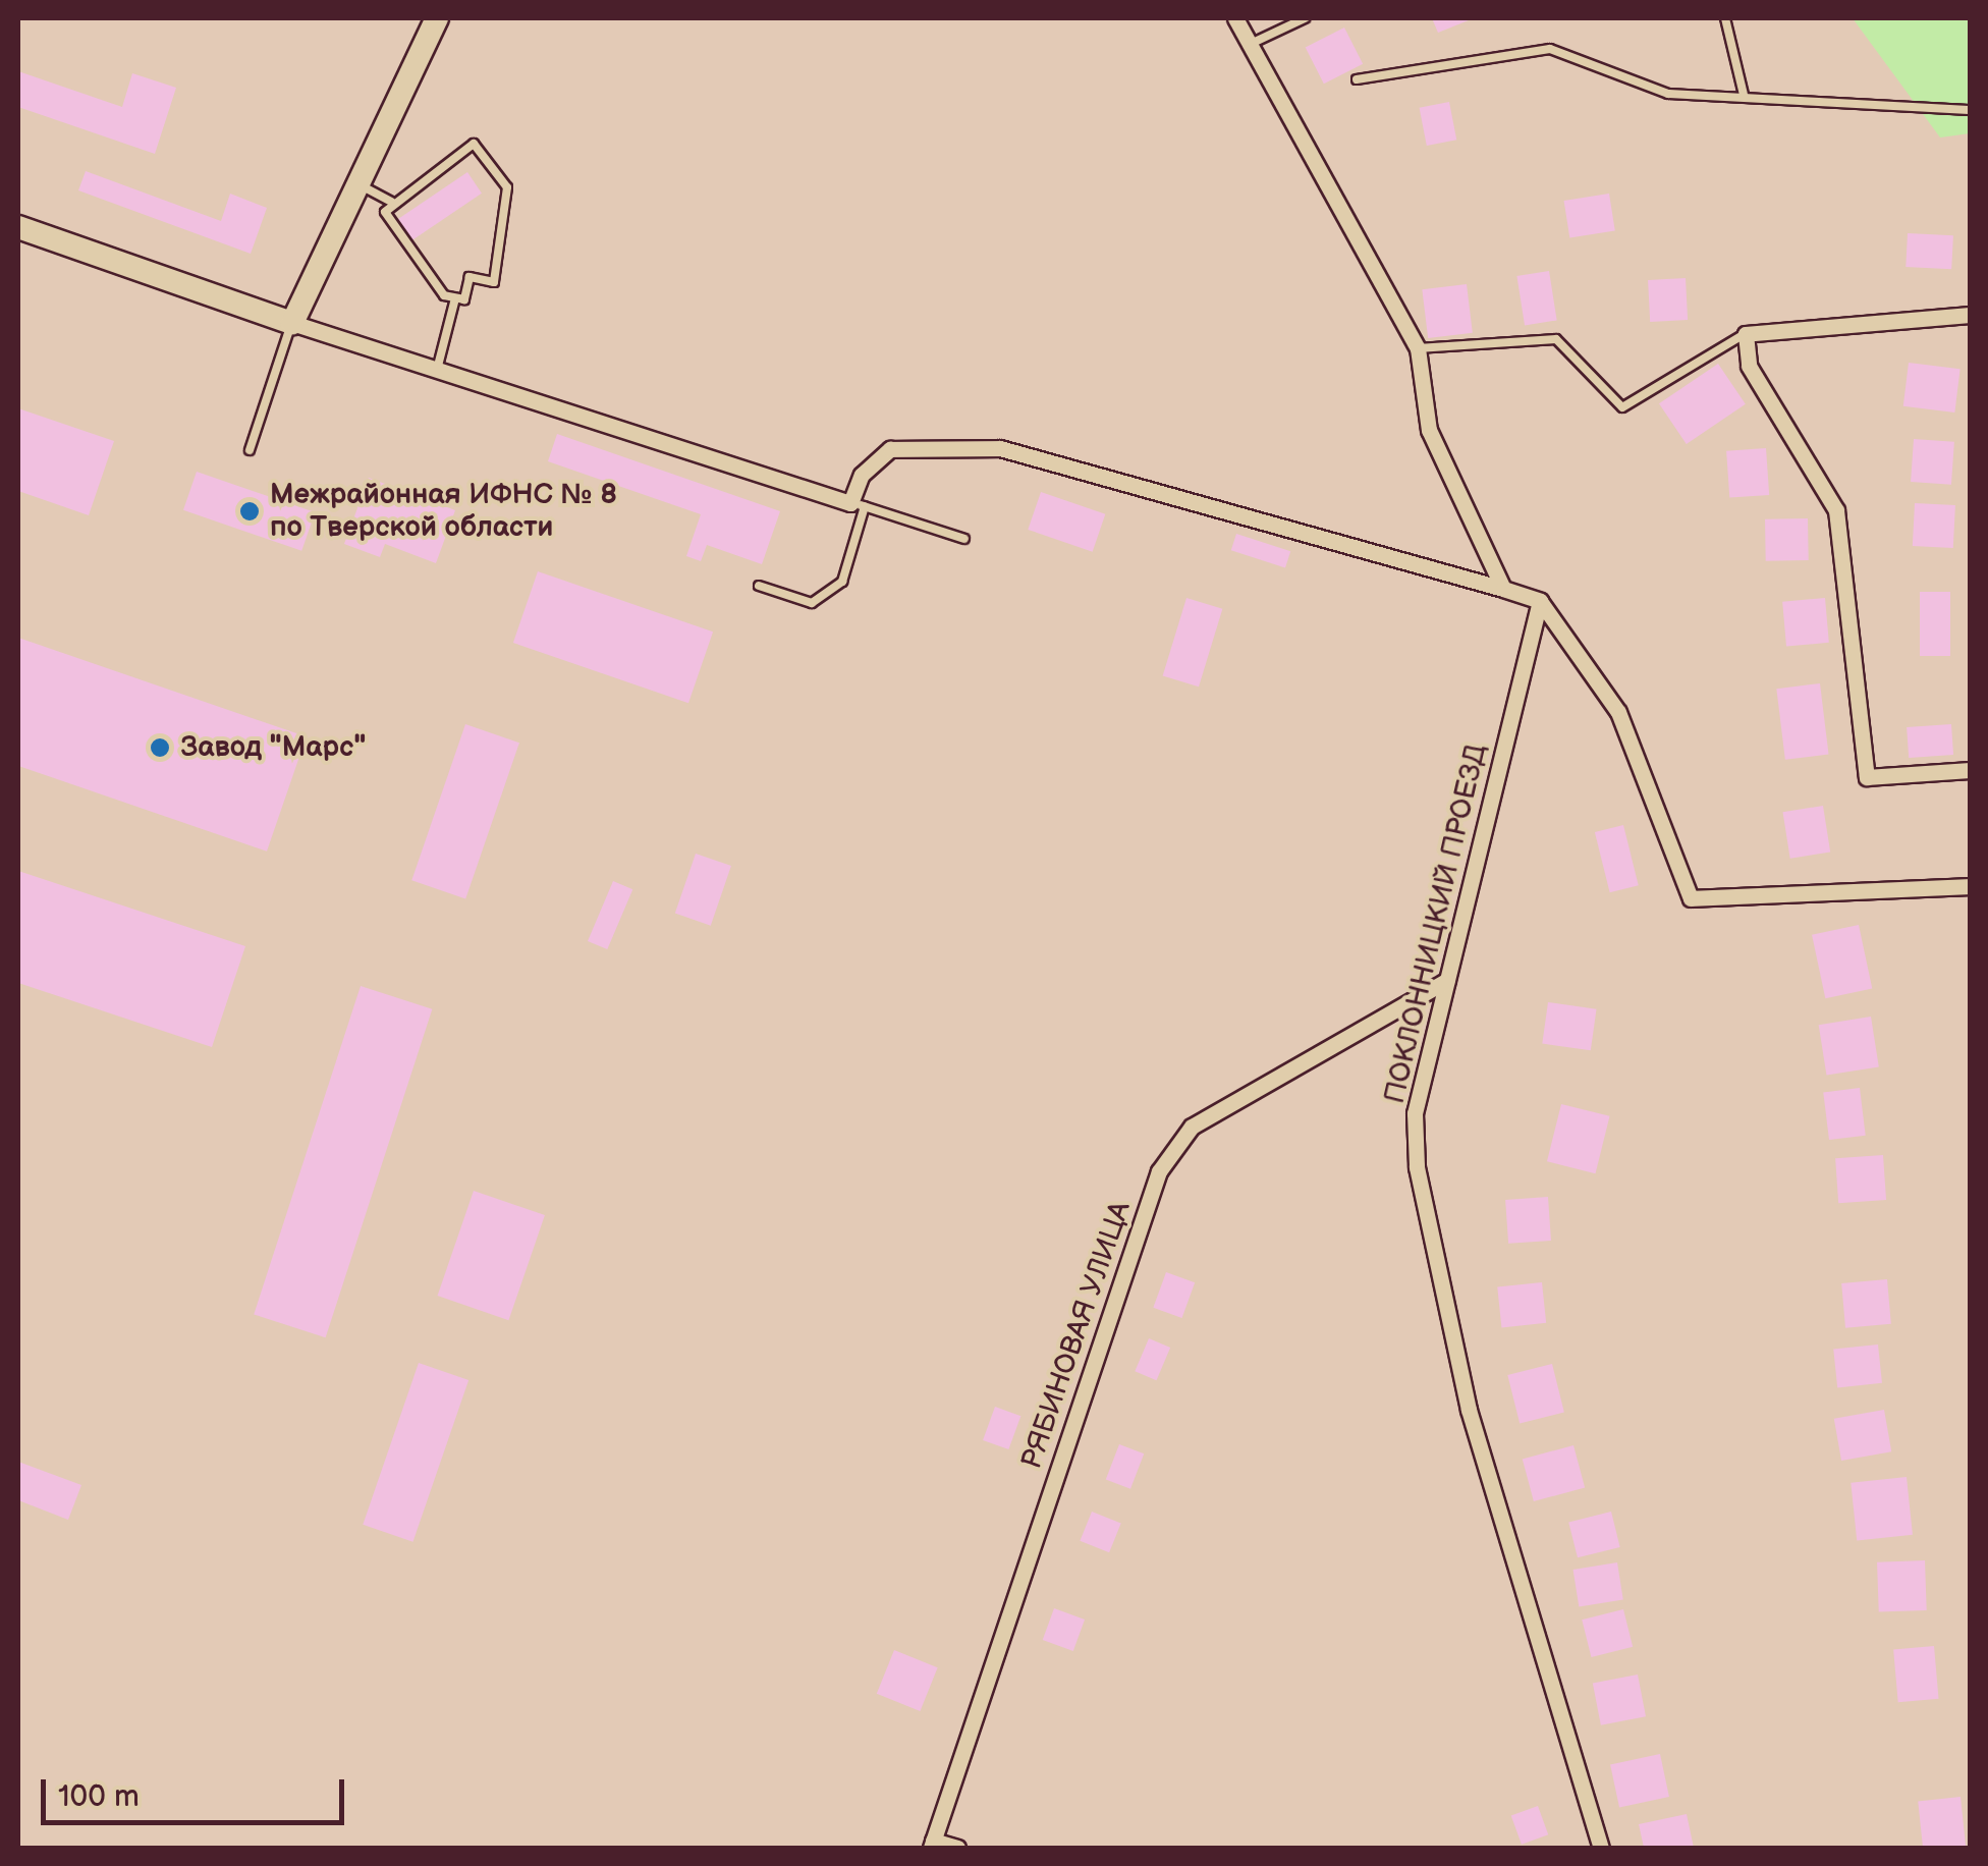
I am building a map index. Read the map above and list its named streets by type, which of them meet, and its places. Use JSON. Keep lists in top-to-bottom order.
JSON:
{
  "streets": {
    "street": ["ПОКЛОННИЦКИЙ ПРОЕЗД", "РЯБИНОВАЯ УЛИЦА"]
  },
  "crossings": [
    ["ПОКЛОННИЦКИЙ ПРОЕЗД", "РЯБИНОВАЯ УЛИЦА"]
  ],
  "places": ["Межрайонная ИФНС № 8 по Тверской области", "Завод \"Марс\""],
  "scale_bar": "100 m"
}
